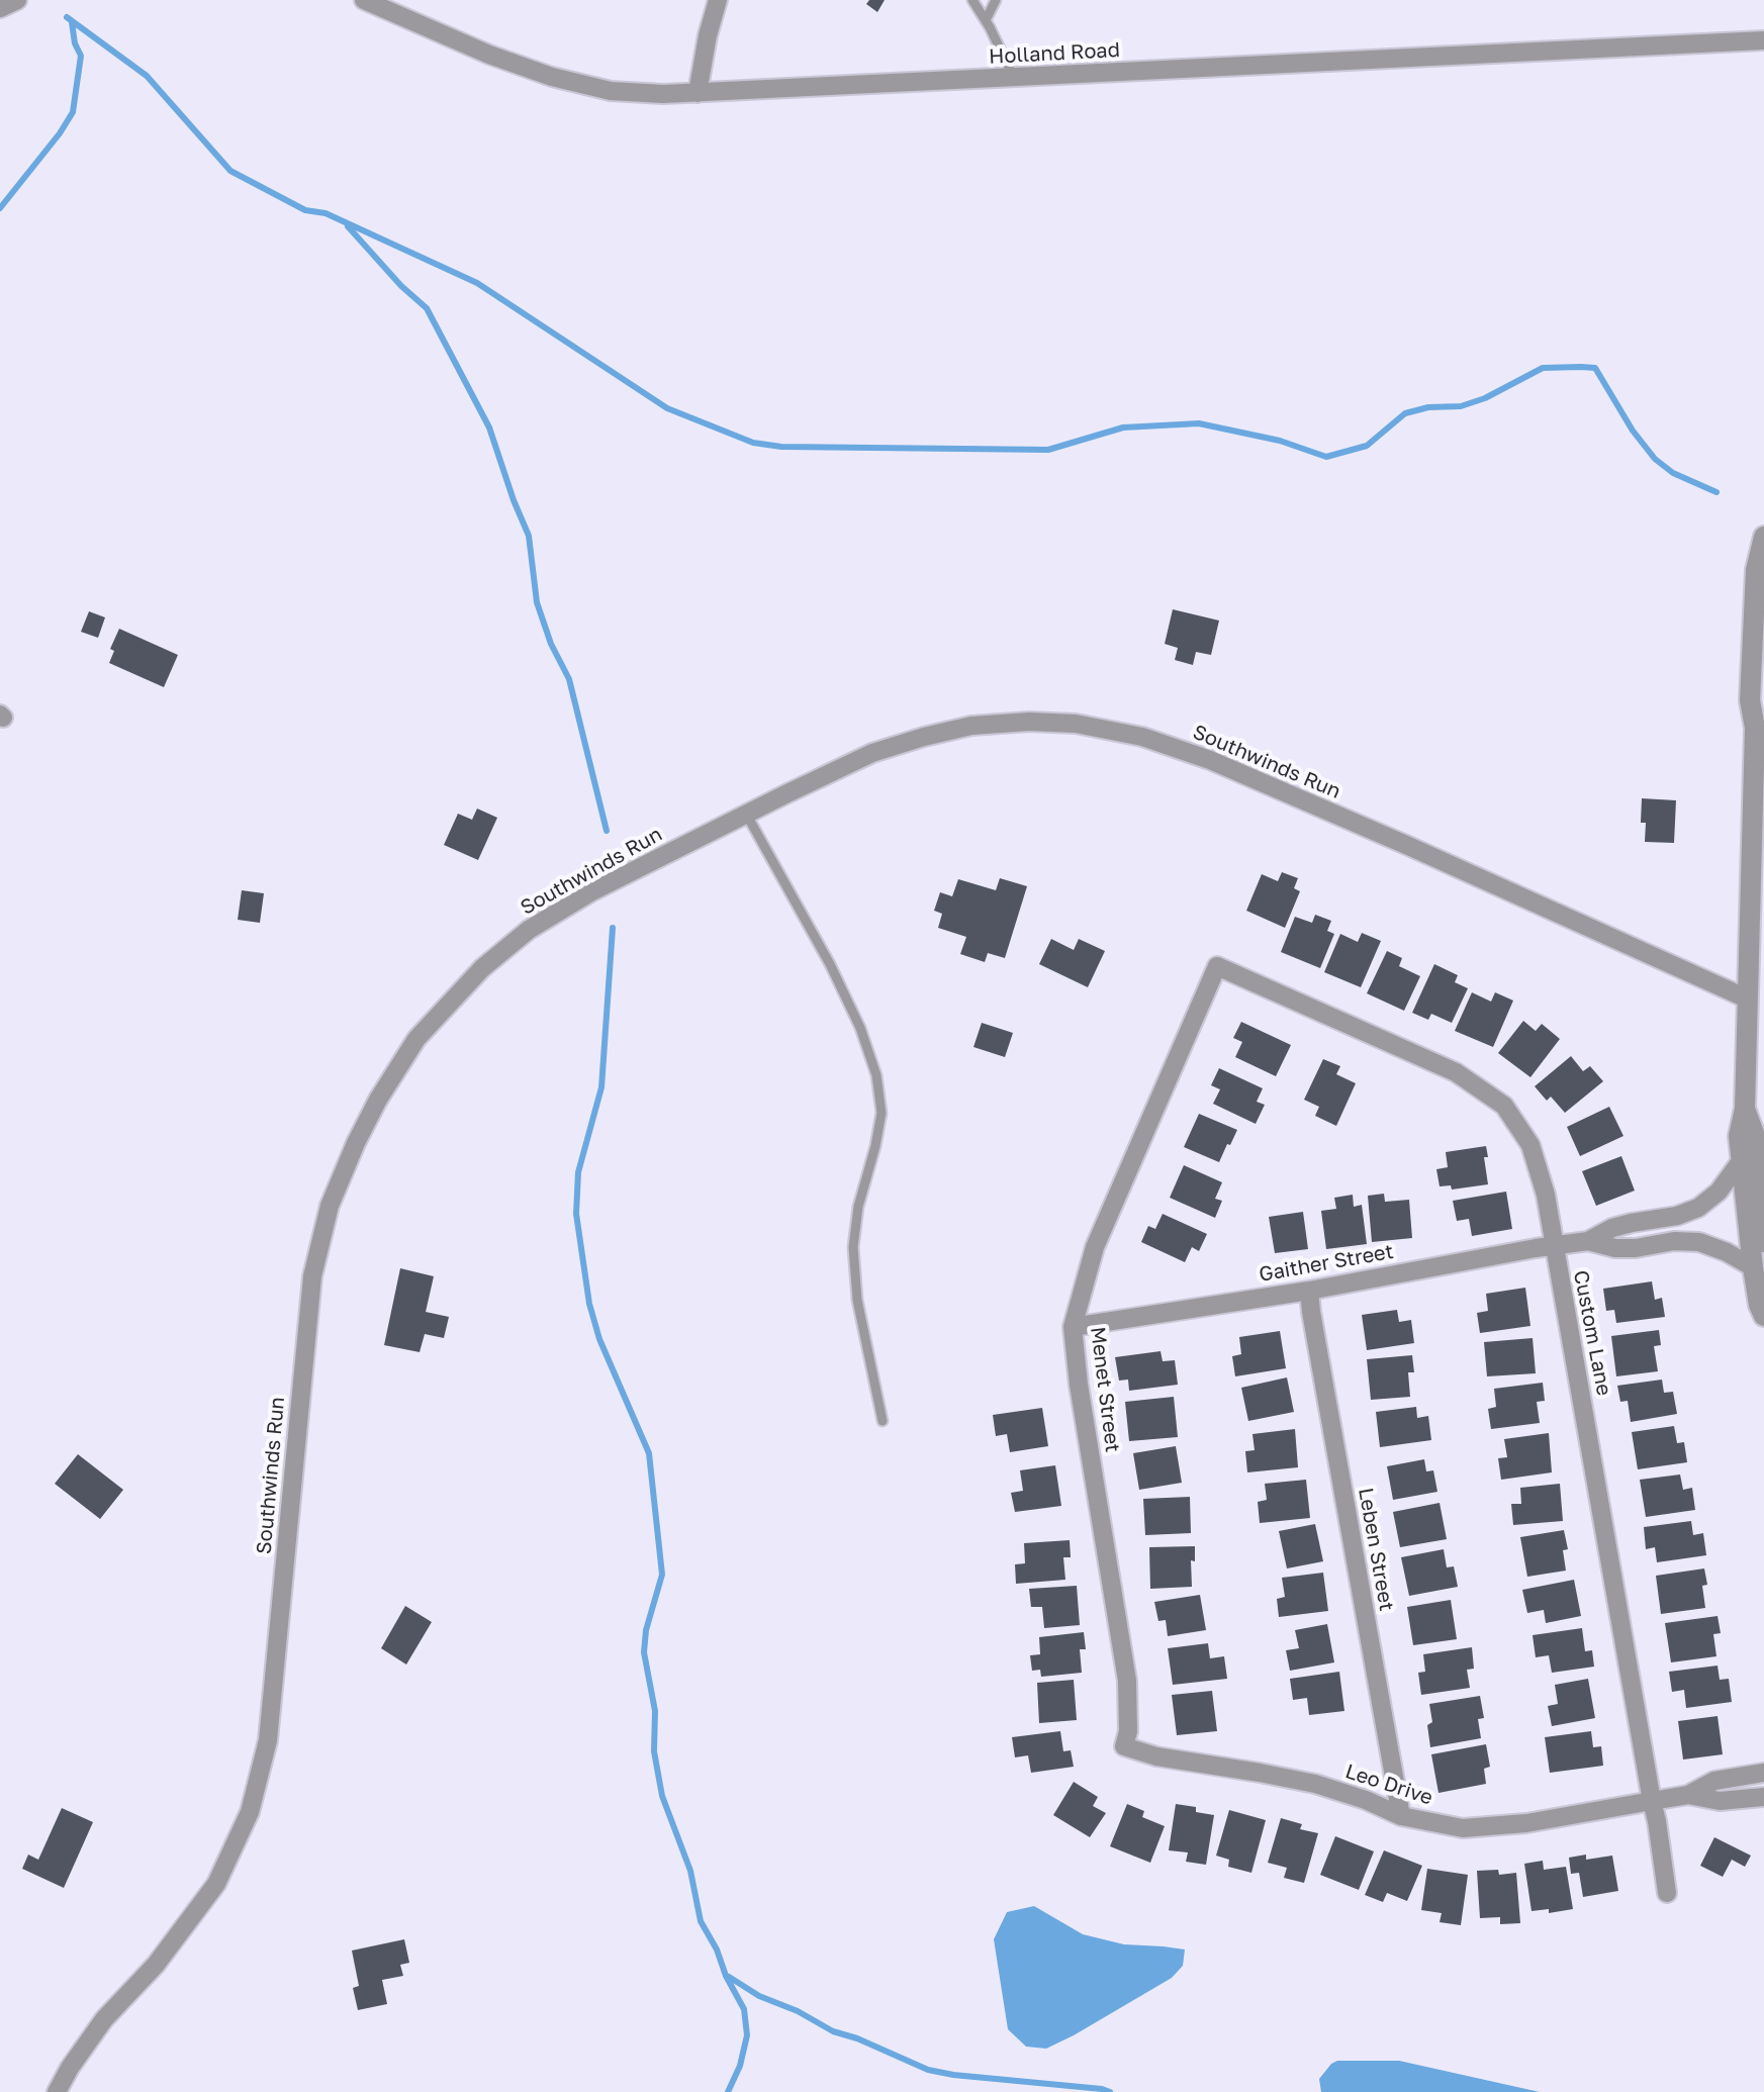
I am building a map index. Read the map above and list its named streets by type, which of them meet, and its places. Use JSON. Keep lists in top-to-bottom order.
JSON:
{
  "streets": {
    "street": [
      "Holland Road",
      "Southwinds Run",
      "Gaither Street",
      "Custom Lane",
      "Menet Street",
      "Leben Street",
      "Leo Drive"
    ]
  },
  "crossings": [
    ["Gaither Street", "Custom Lane"],
    ["Gaither Street", "Menet Street"],
    ["Gaither Street", "Leben Street"],
    ["Custom Lane", "Menet Street"],
    ["Custom Lane", "Leo Drive"],
    ["Menet Street", "Leo Drive"],
    ["Leben Street", "Leo Drive"]
  ]
}
